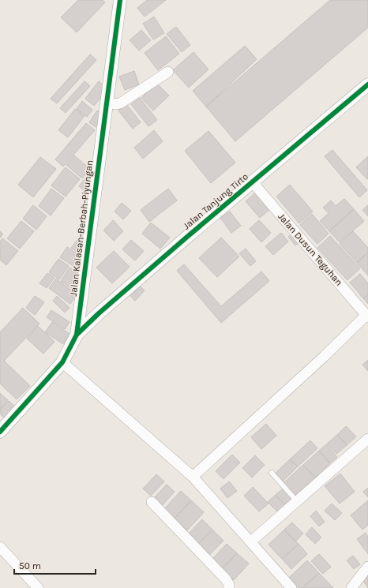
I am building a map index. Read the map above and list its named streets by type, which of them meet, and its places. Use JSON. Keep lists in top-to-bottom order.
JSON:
{
  "streets": {
    "street": ["Jalan Tanjung Tirto", "Jalan Kalasan-Berbah-Piyungan", "Jalan Dusun Teguhan"]
  },
  "crossings": [
    ["Jalan Tanjung Tirto", "Jalan Kalasan-Berbah-Piyungan"],
    ["Jalan Tanjung Tirto", "Jalan Dusun Teguhan"]
  ],
  "scale_bar": "50 m"
}
